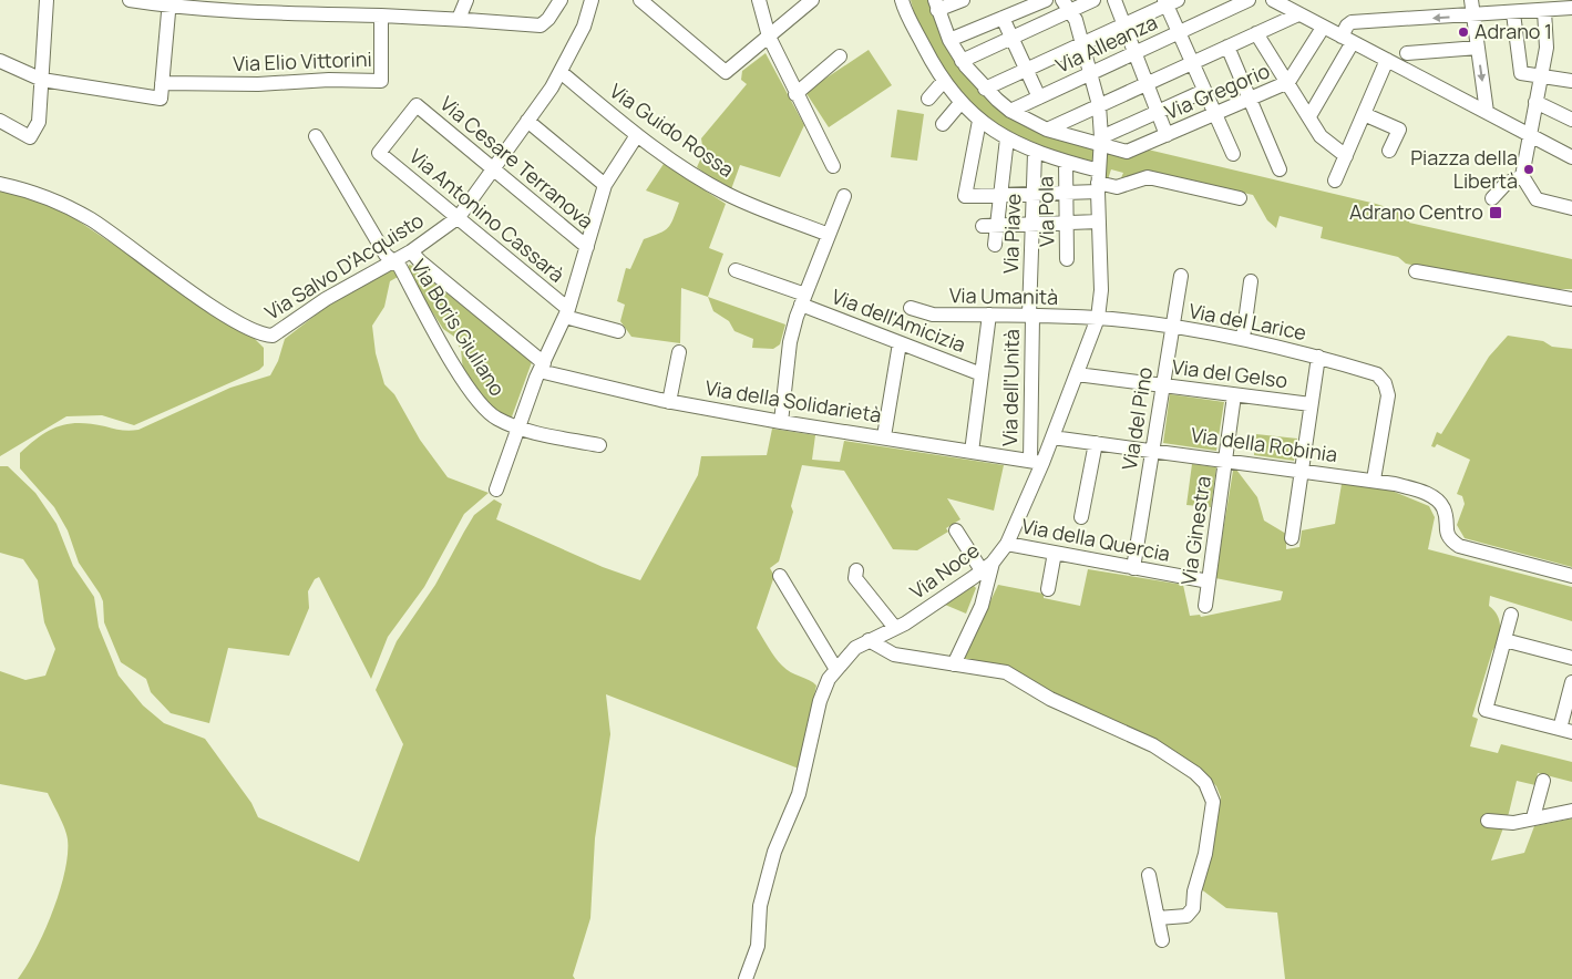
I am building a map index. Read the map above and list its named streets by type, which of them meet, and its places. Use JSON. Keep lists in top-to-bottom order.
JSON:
{
  "streets": {
    "street": [
      "Via Alleanza",
      "Via Elio Vittorini",
      "Via Gregorio",
      "Via Guido Rossa",
      "Via Cesare Terranova",
      "Via Pola",
      "Via Antonino Cassarà",
      "Via Piave",
      "Via Salvo D'Acquisto",
      "Via Umanità",
      "Via dell'Amicizia",
      "Via del Larice",
      "Via Boris Giuliano",
      "Via del Gelso",
      "Via dell'Unità",
      "Via della Solidarietà",
      "Via del Pino",
      "Via della Robinia",
      "Via Ginestra",
      "Via della Quercia",
      "Via Noce"
    ]
  },
  "crossings": [
    ["Via Alleanza", "Via Gregorio"],
    ["Via Alleanza", "Via Noce"],
    ["Via Gregorio", "Via Noce"],
    ["Via Guido Rossa", "Via Salvo D'Acquisto"],
    ["Via Cesare Terranova", "Via Antonino Cassarà"],
    ["Via Cesare Terranova", "Via Salvo D'Acquisto"],
    ["Via Antonino Cassarà", "Via Salvo D'Acquisto"],
    ["Via Piave", "Via Umanità"],
    ["Via Piave", "Via dell'Unità"],
    ["Via Salvo D'Acquisto", "Via Boris Giuliano"],
    ["Via Salvo D'Acquisto", "Via della Solidarietà"],
    ["Via Umanità", "Via del Larice"],
    ["Via Umanità", "Via dell'Unità"],
    ["Via Umanità", "Via Noce"],
    ["Via del Larice", "Via del Pino"],
    ["Via del Larice", "Via della Robinia"],
    ["Via del Larice", "Via Noce"],
    ["Via del Gelso", "Via del Pino"],
    ["Via del Gelso", "Via Ginestra"],
    ["Via del Gelso", "Via Noce"],
    ["Via dell'Unità", "Via della Solidarietà"],
    ["Via dell'Unità", "Via Noce"],
    ["Via della Solidarietà", "Via Noce"],
    ["Via del Pino", "Via della Robinia"],
    ["Via del Pino", "Via della Quercia"],
    ["Via della Robinia", "Via Ginestra"],
    ["Via della Robinia", "Via Noce"],
    ["Via Ginestra", "Via della Quercia"],
    ["Via della Quercia", "Via Noce"]
  ],
  "places": {
    "other": ["Adrano 1", "Piazza della Libertà"],
    "transit": ["Adrano Centro"]
  }
}
